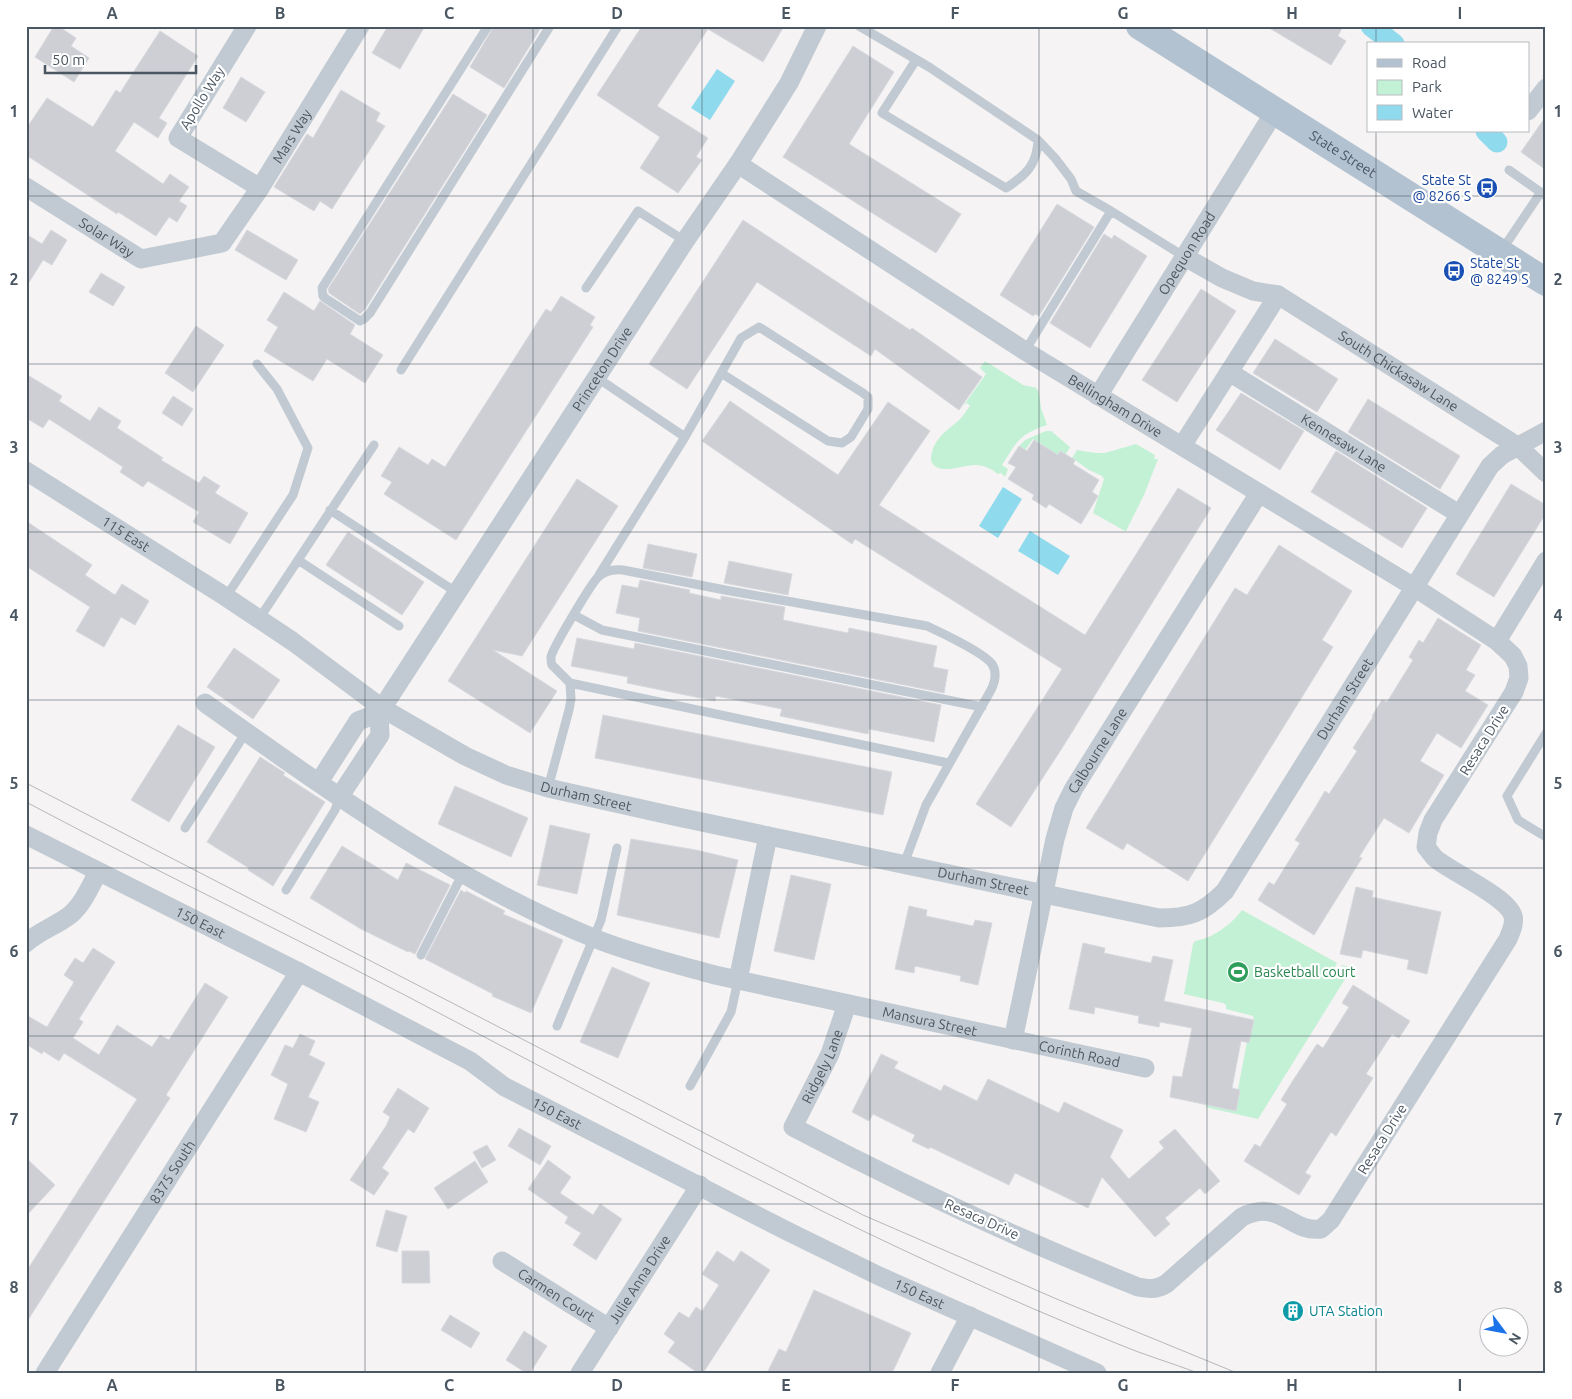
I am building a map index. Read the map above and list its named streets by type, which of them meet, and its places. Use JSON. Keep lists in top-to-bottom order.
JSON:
{
  "streets": {
    "main road": ["State Street"],
    "street": [
      "Apollo Way",
      "Mars Way",
      "Solar Way",
      "Opequon Road",
      "Princeton Drive",
      "South Chickasaw Lane",
      "Bellingham Drive",
      "Kennesaw Lane",
      "115 East",
      "Durham Street",
      "Resaca Drive",
      "Calbourne Lane",
      "150 East",
      "Mansura Street",
      "Corinth Road",
      "Ridgely Lane",
      "8375 South",
      "Julie Anna Drive",
      "Carmen Court"
    ]
  },
  "crossings": [
    ["Apollo Way", "Mars Way"],
    ["Mars Way", "Solar Way"],
    ["State Street", "Opequon Road"],
    ["Opequon Road", "Bellingham Drive"],
    ["Princeton Drive", "Bellingham Drive"],
    ["Princeton Drive", "Durham Street"],
    ["South Chickasaw Lane", "Durham Street"],
    ["Bellingham Drive", "Durham Street"],
    ["Bellingham Drive", "Resaca Drive"],
    ["Bellingham Drive", "Calbourne Lane"],
    ["Kennesaw Lane", "Durham Street"],
    ["115 East", "Durham Street"],
    ["Durham Street", "Calbourne Lane"],
    ["Resaca Drive", "Ridgely Lane"],
    ["Calbourne Lane", "Mansura Street"],
    ["Calbourne Lane", "Corinth Road"],
    ["150 East", "8375 South"],
    ["150 East", "Julie Anna Drive"],
    ["Mansura Street", "Corinth Road"],
    ["Mansura Street", "Ridgely Lane"],
    ["Julie Anna Drive", "Carmen Court"]
  ],
  "places": {
    "bus stop": ["State St @ 8266 S", "State St @ 8249 S"],
    "sports": ["Basketball court"],
    "building": ["UTA Station"]
  },
  "legend": ["Road", "Park", "Water"],
  "scale_bar": "50 m",
  "north": "bottom right",
  "grid": {
    "columns": [
      "A",
      "B",
      "C",
      "D",
      "E",
      "F",
      "G",
      "H",
      "I"
    ],
    "rows": [
      "1",
      "2",
      "3",
      "4",
      "5",
      "6",
      "7",
      "8"
    ]
  }
}
